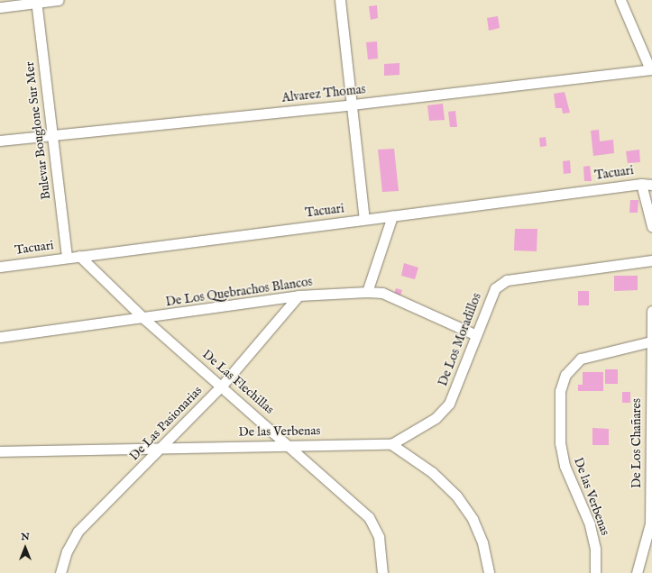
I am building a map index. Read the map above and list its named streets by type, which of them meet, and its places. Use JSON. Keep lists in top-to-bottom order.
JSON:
{
  "streets": {
    "street": [
      "Alvarez Thomas",
      "Bulevar Bouglone Sur Mer",
      "Tacuari",
      "De Los Quebrachos Blancos",
      "De Los Moradillos",
      "De Las Flechillas",
      "De Las Pasionarias",
      "De las Verbenas",
      "De Los Chañares"
    ]
  },
  "crossings": [
    ["Alvarez Thomas", "Bulevar Bouglone Sur Mer"],
    ["Bulevar Bouglone Sur Mer", "Tacuari"],
    ["Tacuari", "De Las Flechillas"],
    ["De Los Quebrachos Blancos", "De Los Moradillos"],
    ["De Los Quebrachos Blancos", "De Las Flechillas"],
    ["De Los Quebrachos Blancos", "De Las Pasionarias"],
    ["De Los Moradillos", "De las Verbenas"],
    ["De Las Flechillas", "De Las Pasionarias"],
    ["De Las Flechillas", "De las Verbenas"],
    ["De Las Pasionarias", "De las Verbenas"],
    ["De las Verbenas", "De Los Chañares"]
  ],
  "north": "top"
}
